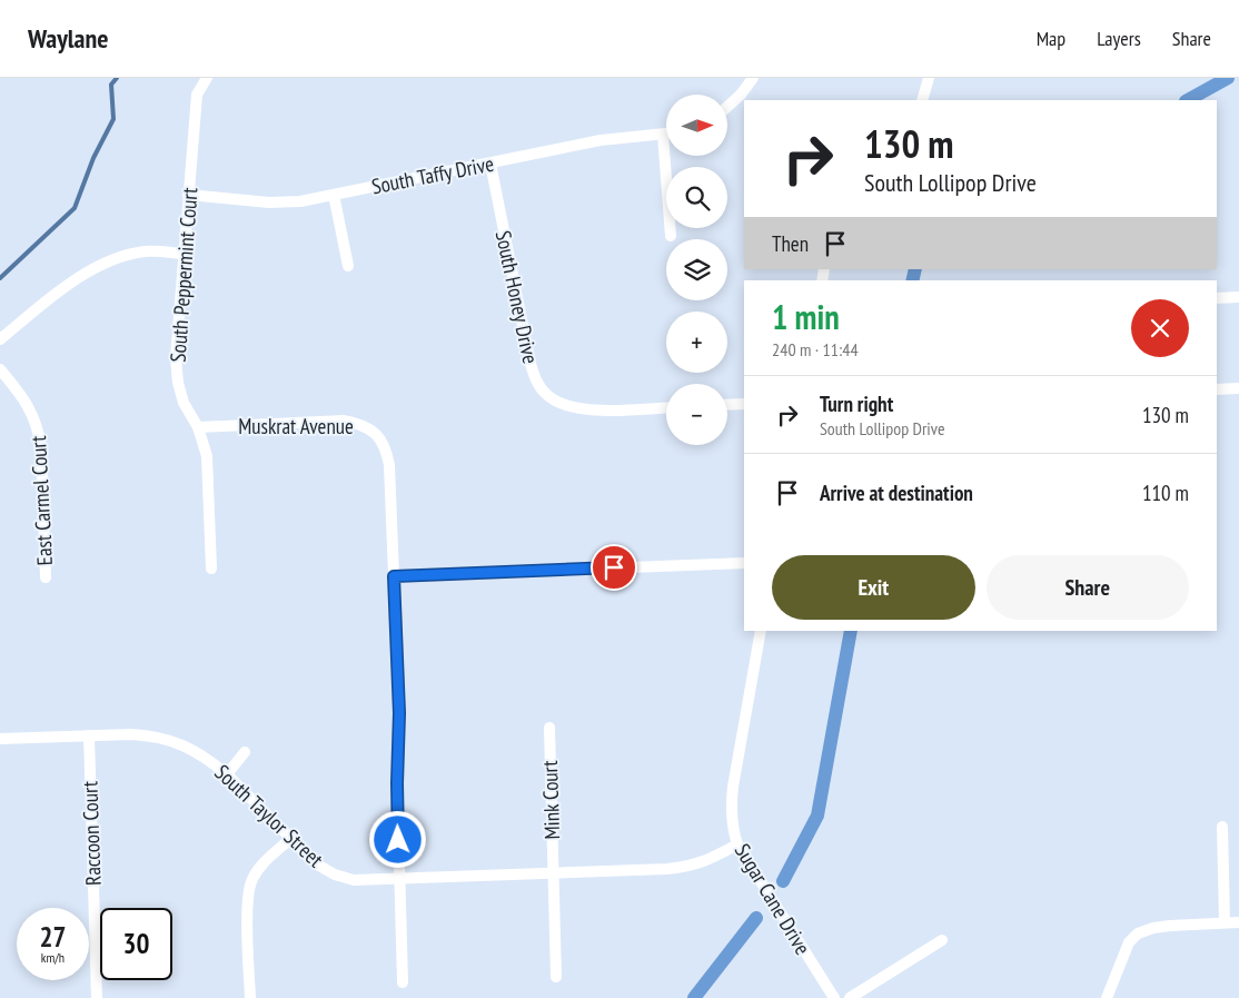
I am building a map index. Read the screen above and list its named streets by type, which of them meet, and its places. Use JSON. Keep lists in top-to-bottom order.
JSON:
{
  "streets": {
    "street": [
      "South Taffy Drive",
      "South Peppermint Court",
      "South Honey Drive",
      "Muskrat Avenue",
      "East Carmel Court",
      "Mink Court",
      "South Taylor Street",
      "Raccoon Court",
      "Sugar Cane Drive"
    ]
  },
  "crossings": [
    ["South Taffy Drive", "South Peppermint Court"],
    ["South Taffy Drive", "South Honey Drive"],
    ["South Peppermint Court", "Muskrat Avenue"],
    ["Muskrat Avenue", "South Taylor Street"],
    ["Mink Court", "South Taylor Street"],
    ["South Taylor Street", "Raccoon Court"],
    ["South Taylor Street", "Sugar Cane Drive"]
  ],
  "north": "right",
  "page": {
    "header": "Waylane",
    "nav": ["Map", "Layers", "Share"],
    "map_buttons": ["+", "−"],
    "turn": ["130 m", "South Lollipop Drive"],
    "then": "Then",
    "heading": ["1 min", "240 m · 11:44"],
    "list": [
      {
        "name": "Turn right",
        "note": "South Lollipop Drive",
        "value": "130 m"
      },
      {
        "name": "Arrive at destination",
        "value": "110 m"
      }
    ],
    "buttons": ["Exit", "Share"],
    "speed": "27 km/h",
    "limit": "30"
  }
}
